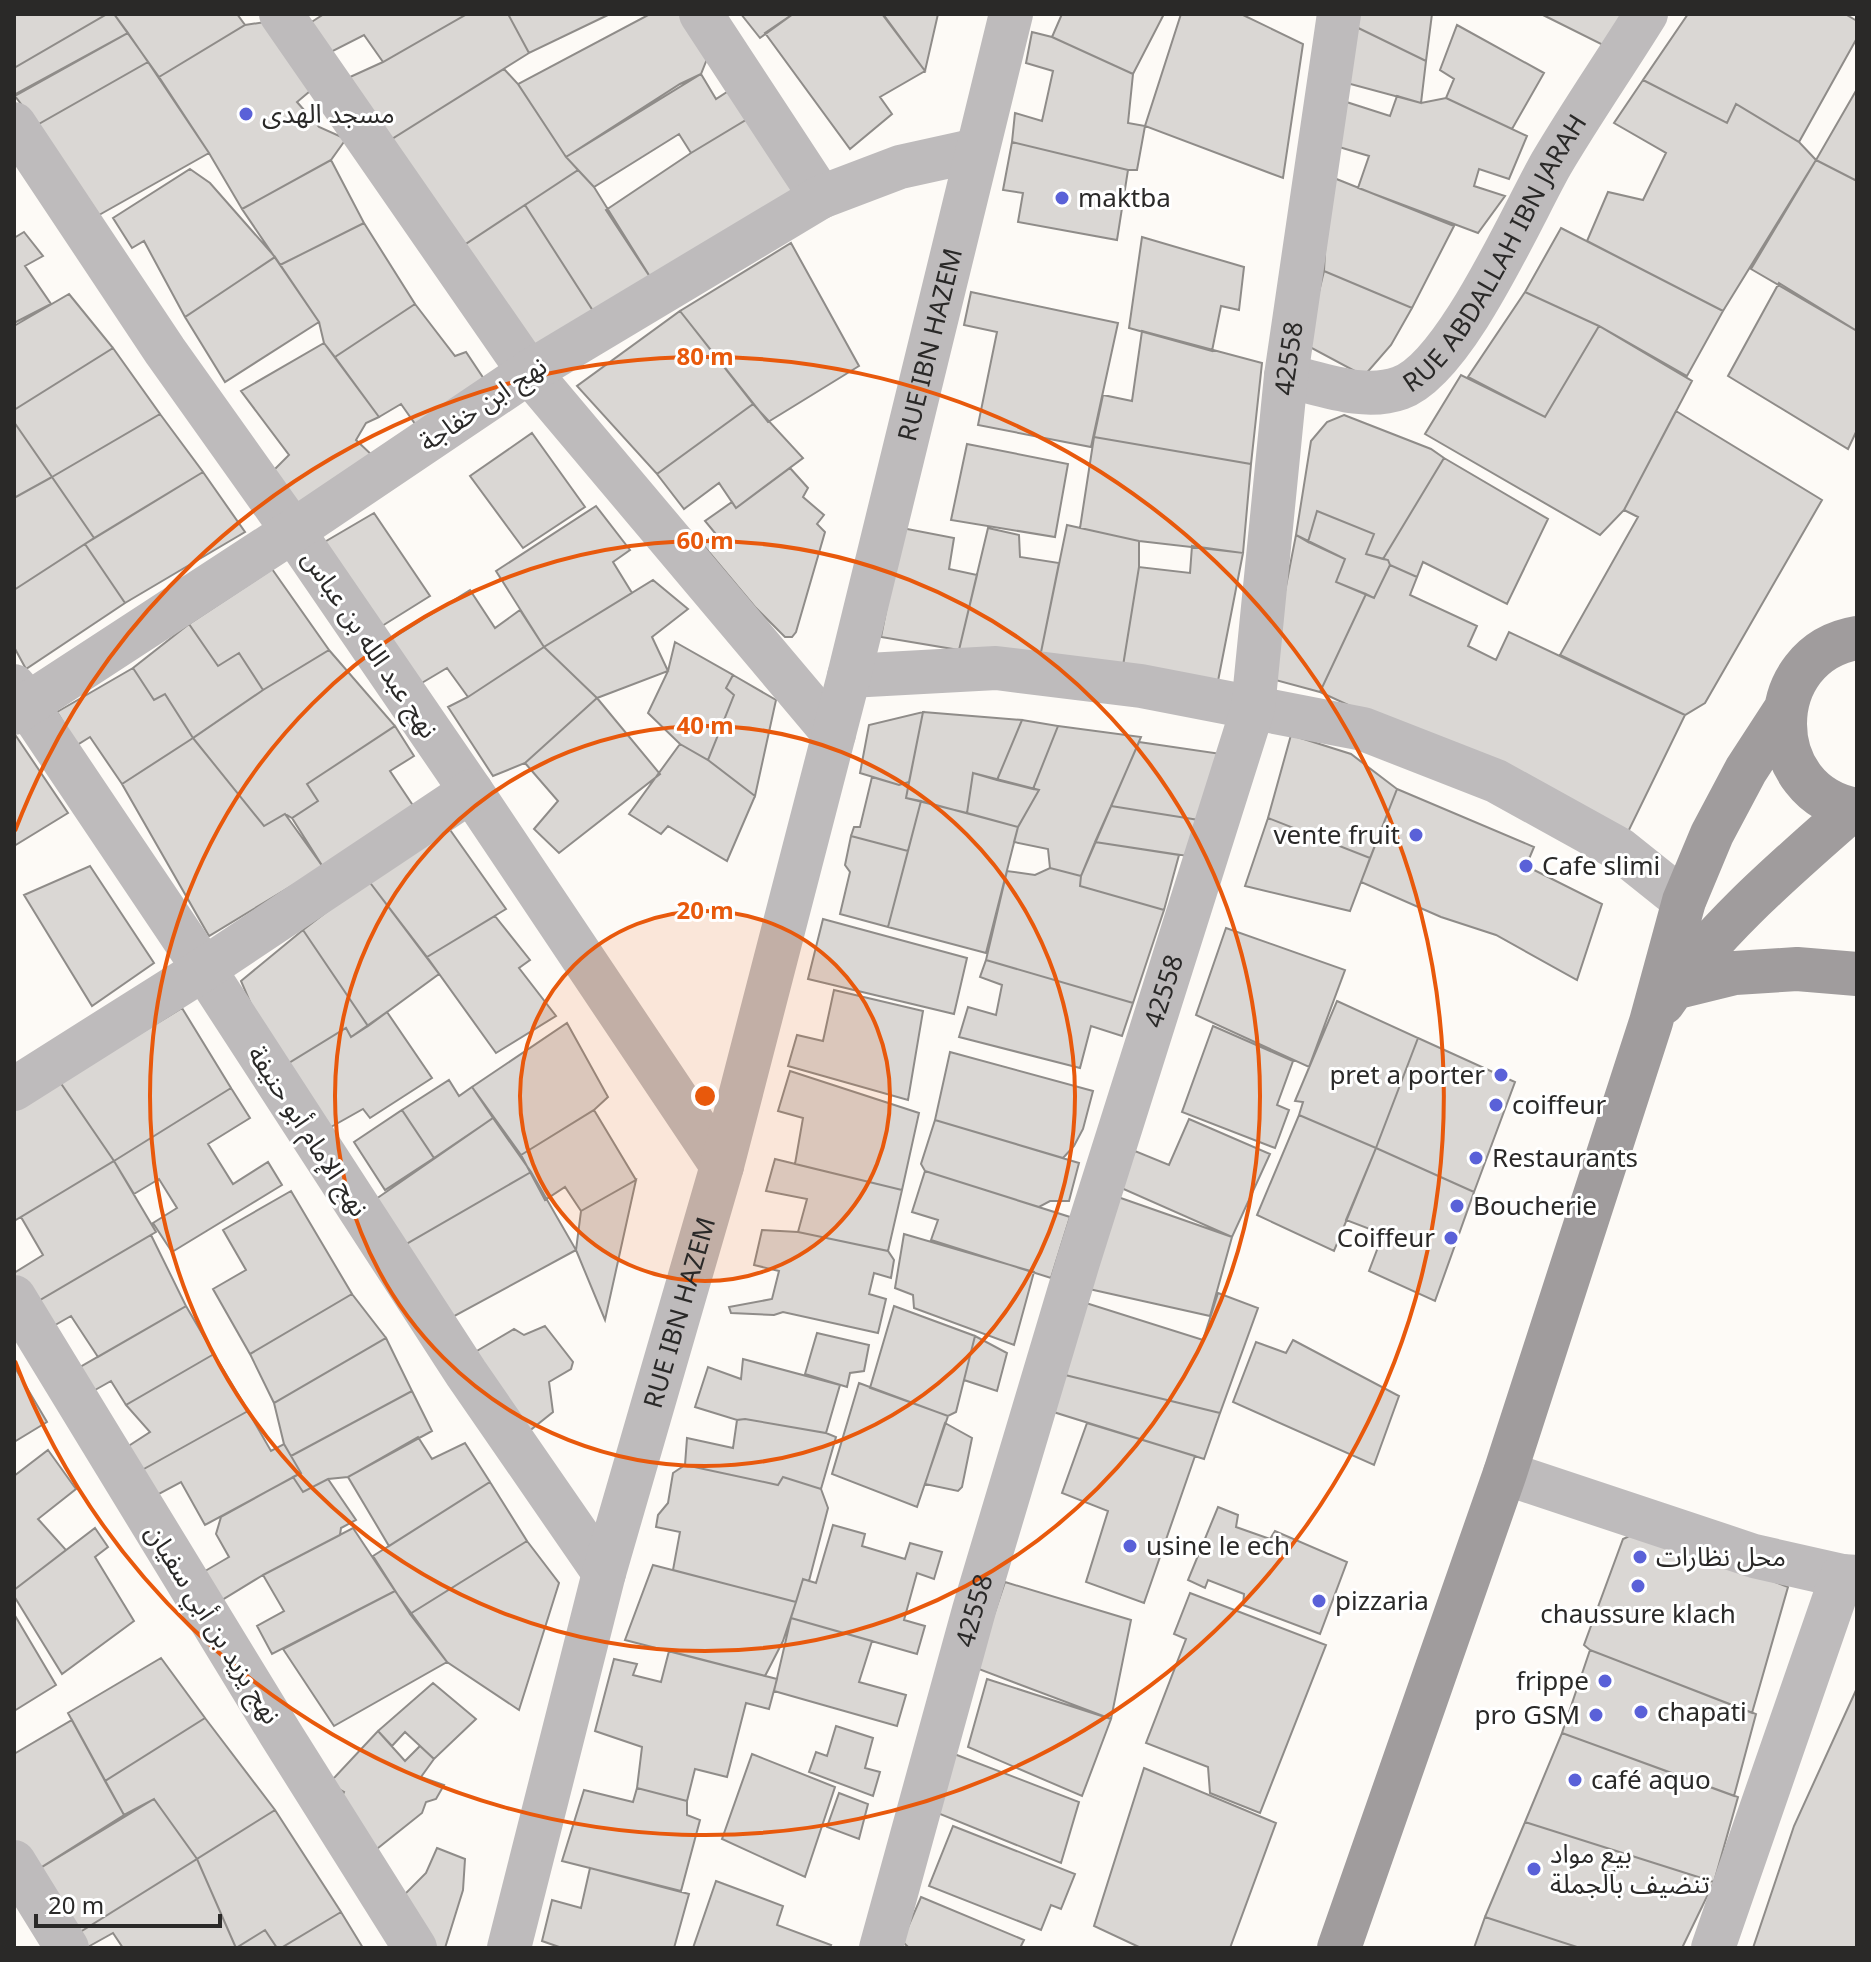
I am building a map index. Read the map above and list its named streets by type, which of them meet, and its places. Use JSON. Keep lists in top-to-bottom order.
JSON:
{
  "streets": {
    "street": [
      "RUE ABDALLAH IBN JARAH",
      "RUE IBN HAZEM",
      "42558",
      "نهج ابن خفاجة",
      "نهج عبد الله بن عباس",
      "نهج الإمام أبو حنيفة",
      "نهج يزيد بن أبي سفيان"
    ]
  },
  "crossings": [
    ["RUE ABDALLAH IBN JARAH", "42558"],
    ["RUE IBN HAZEM", "نهج ابن خفاجة"],
    ["RUE IBN HAZEM", "نهج عبد الله بن عباس"],
    ["RUE IBN HAZEM", "نهج الإمام أبو حنيفة"],
    ["نهج ابن خفاجة", "نهج عبد الله بن عباس"],
    ["نهج ابن خفاجة", "نهج الإمام أبو حنيفة"]
  ],
  "places": [
    "مسجد الهدى",
    "maktba",
    "vente fruit",
    "Cafe slimi",
    "pret a porter",
    "coiffeur",
    "Restaurants",
    "Boucherie",
    "Coiffeur",
    "usine le ech",
    "محل نظارات",
    "chaussure klach",
    "pizzaria",
    "frippe",
    "chapati",
    "pro GSM",
    "café aquo",
    "بيع مواد تنضيف بالجملة"
  ],
  "scale_bar": "20 m",
  "rings": [
    "80 m",
    "60 m",
    "40 m",
    "20 m"
  ]
}
